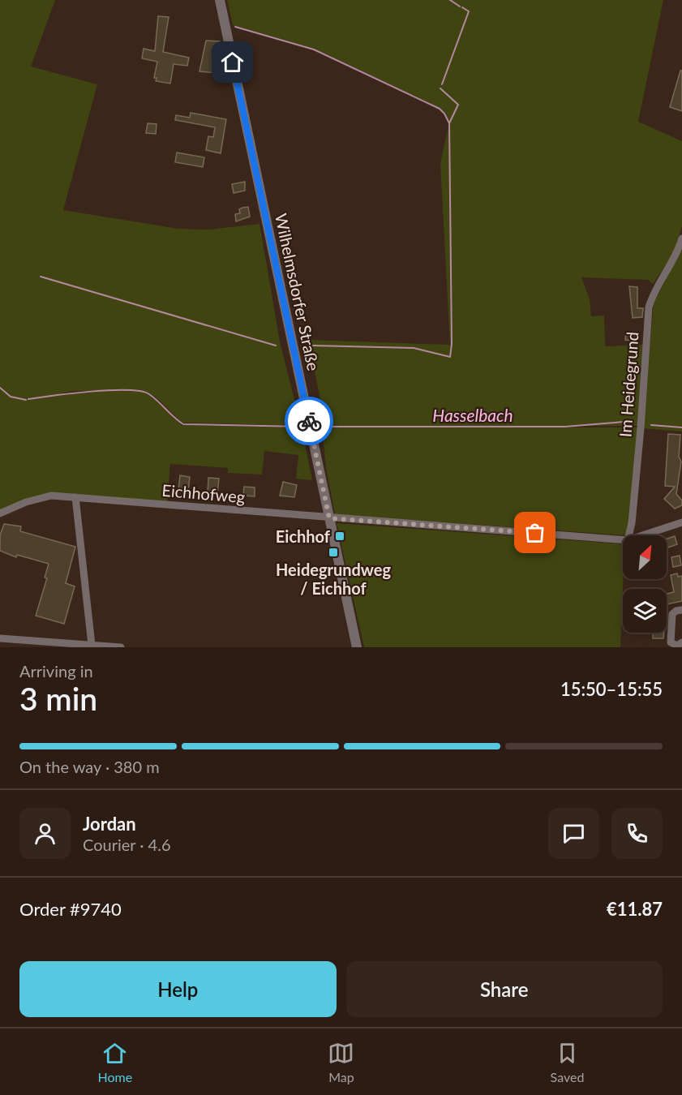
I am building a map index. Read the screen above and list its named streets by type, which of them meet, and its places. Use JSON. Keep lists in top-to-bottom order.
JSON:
{
  "streets": {
    "street": ["Wilhelmsdorfer Straße", "Im Heidegrund", "Eichhofweg"]
  },
  "crossings": [
    ["Wilhelmsdorfer Straße", "Eichhofweg"]
  ],
  "water": ["Hasselbach"],
  "places": {
    "transit": ["Eichhof", "Heidegrundweg / Eichhof"]
  },
  "north": "top right",
  "page": {
    "heading": ["3 min", "Arriving in", "15:50–15:55"],
    "panel": [
      "Jordan",
      "Courier · 4.6",
      "Order #9740",
      "€11.87"
    ],
    "bar": "On the way · 380 m",
    "buttons": ["Help", "Share"],
    "tabs": ["Home", "Map", "Saved"]
  }
}
